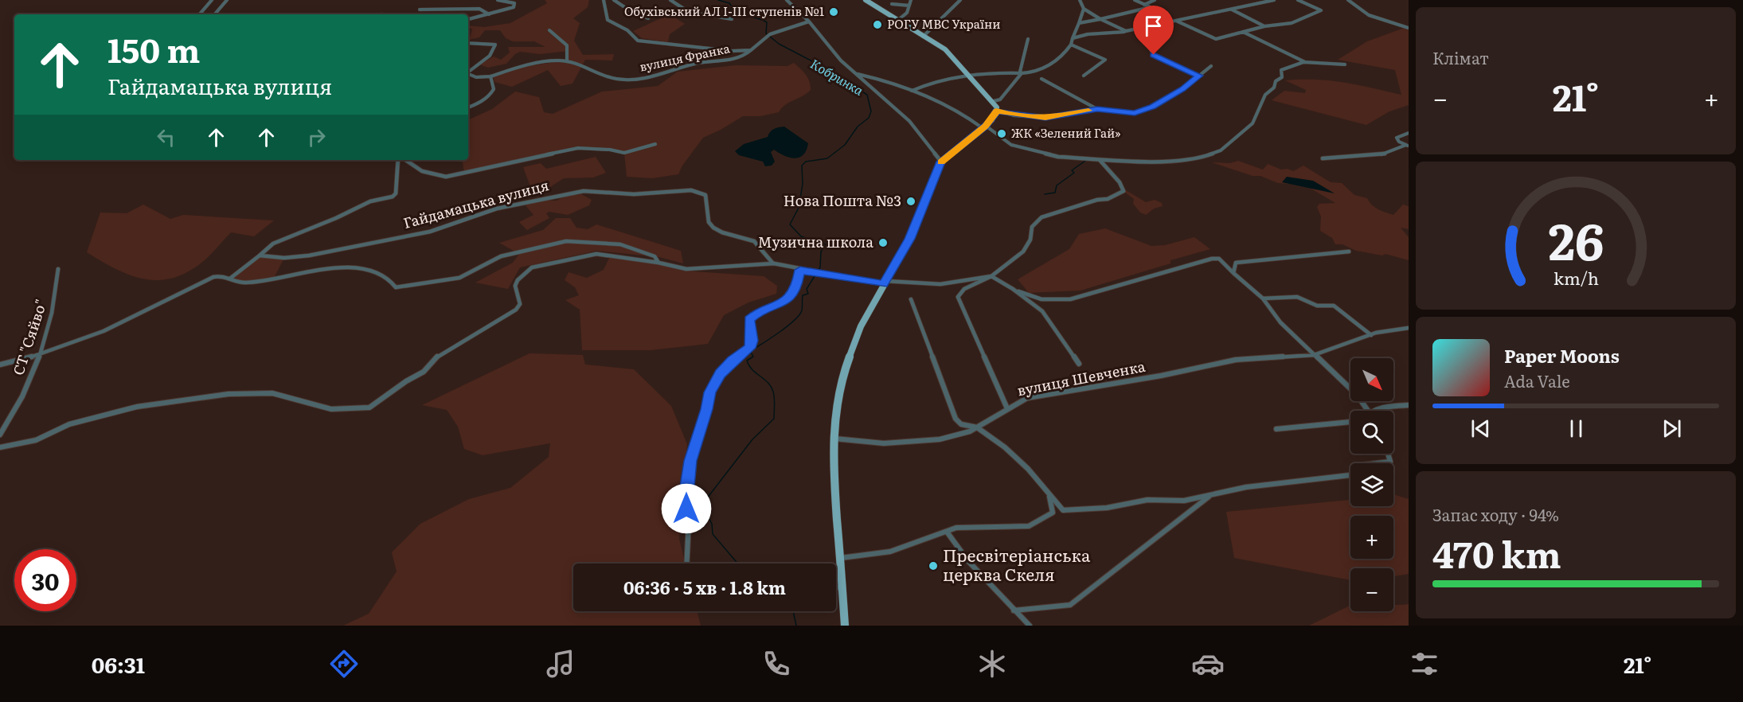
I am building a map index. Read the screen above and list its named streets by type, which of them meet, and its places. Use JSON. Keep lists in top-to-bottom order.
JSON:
{
  "streets": {
    "street": [
      "вулиця Франка",
      "Гайдамацька вулиця",
      "СТ \"Сяйво\"",
      "вулиця Шевченка"
    ]
  },
  "water": ["Кобринка"],
  "places": [
    "Обухівський АЛ І-ІІІ ступенів №1",
    "РОГУ МВС України",
    "ЖК «Зелений Гай»",
    "Нова Пошта №3",
    "Музична школа",
    "Пресвітеріанська церква Скеля"
  ],
  "north": "bottom right",
  "page": {
    "tile": [
      "Клімат",
      ["Запас ходу · 94%", "470 km"]
    ],
    "turn": ["150 m", "Гайдамацька вулиця"],
    "heat": ["−", "21°", "+"],
    "song": ["Paper Moons", "Ada Vale"],
    "map_buttons": ["+", "−"],
    "limit": "30",
    "trip": "06:36 · 5 хв · 1.8 km",
    "tabs": ["06:31", "21°"],
    "gauge": ["26", "km/h"]
  }
}
